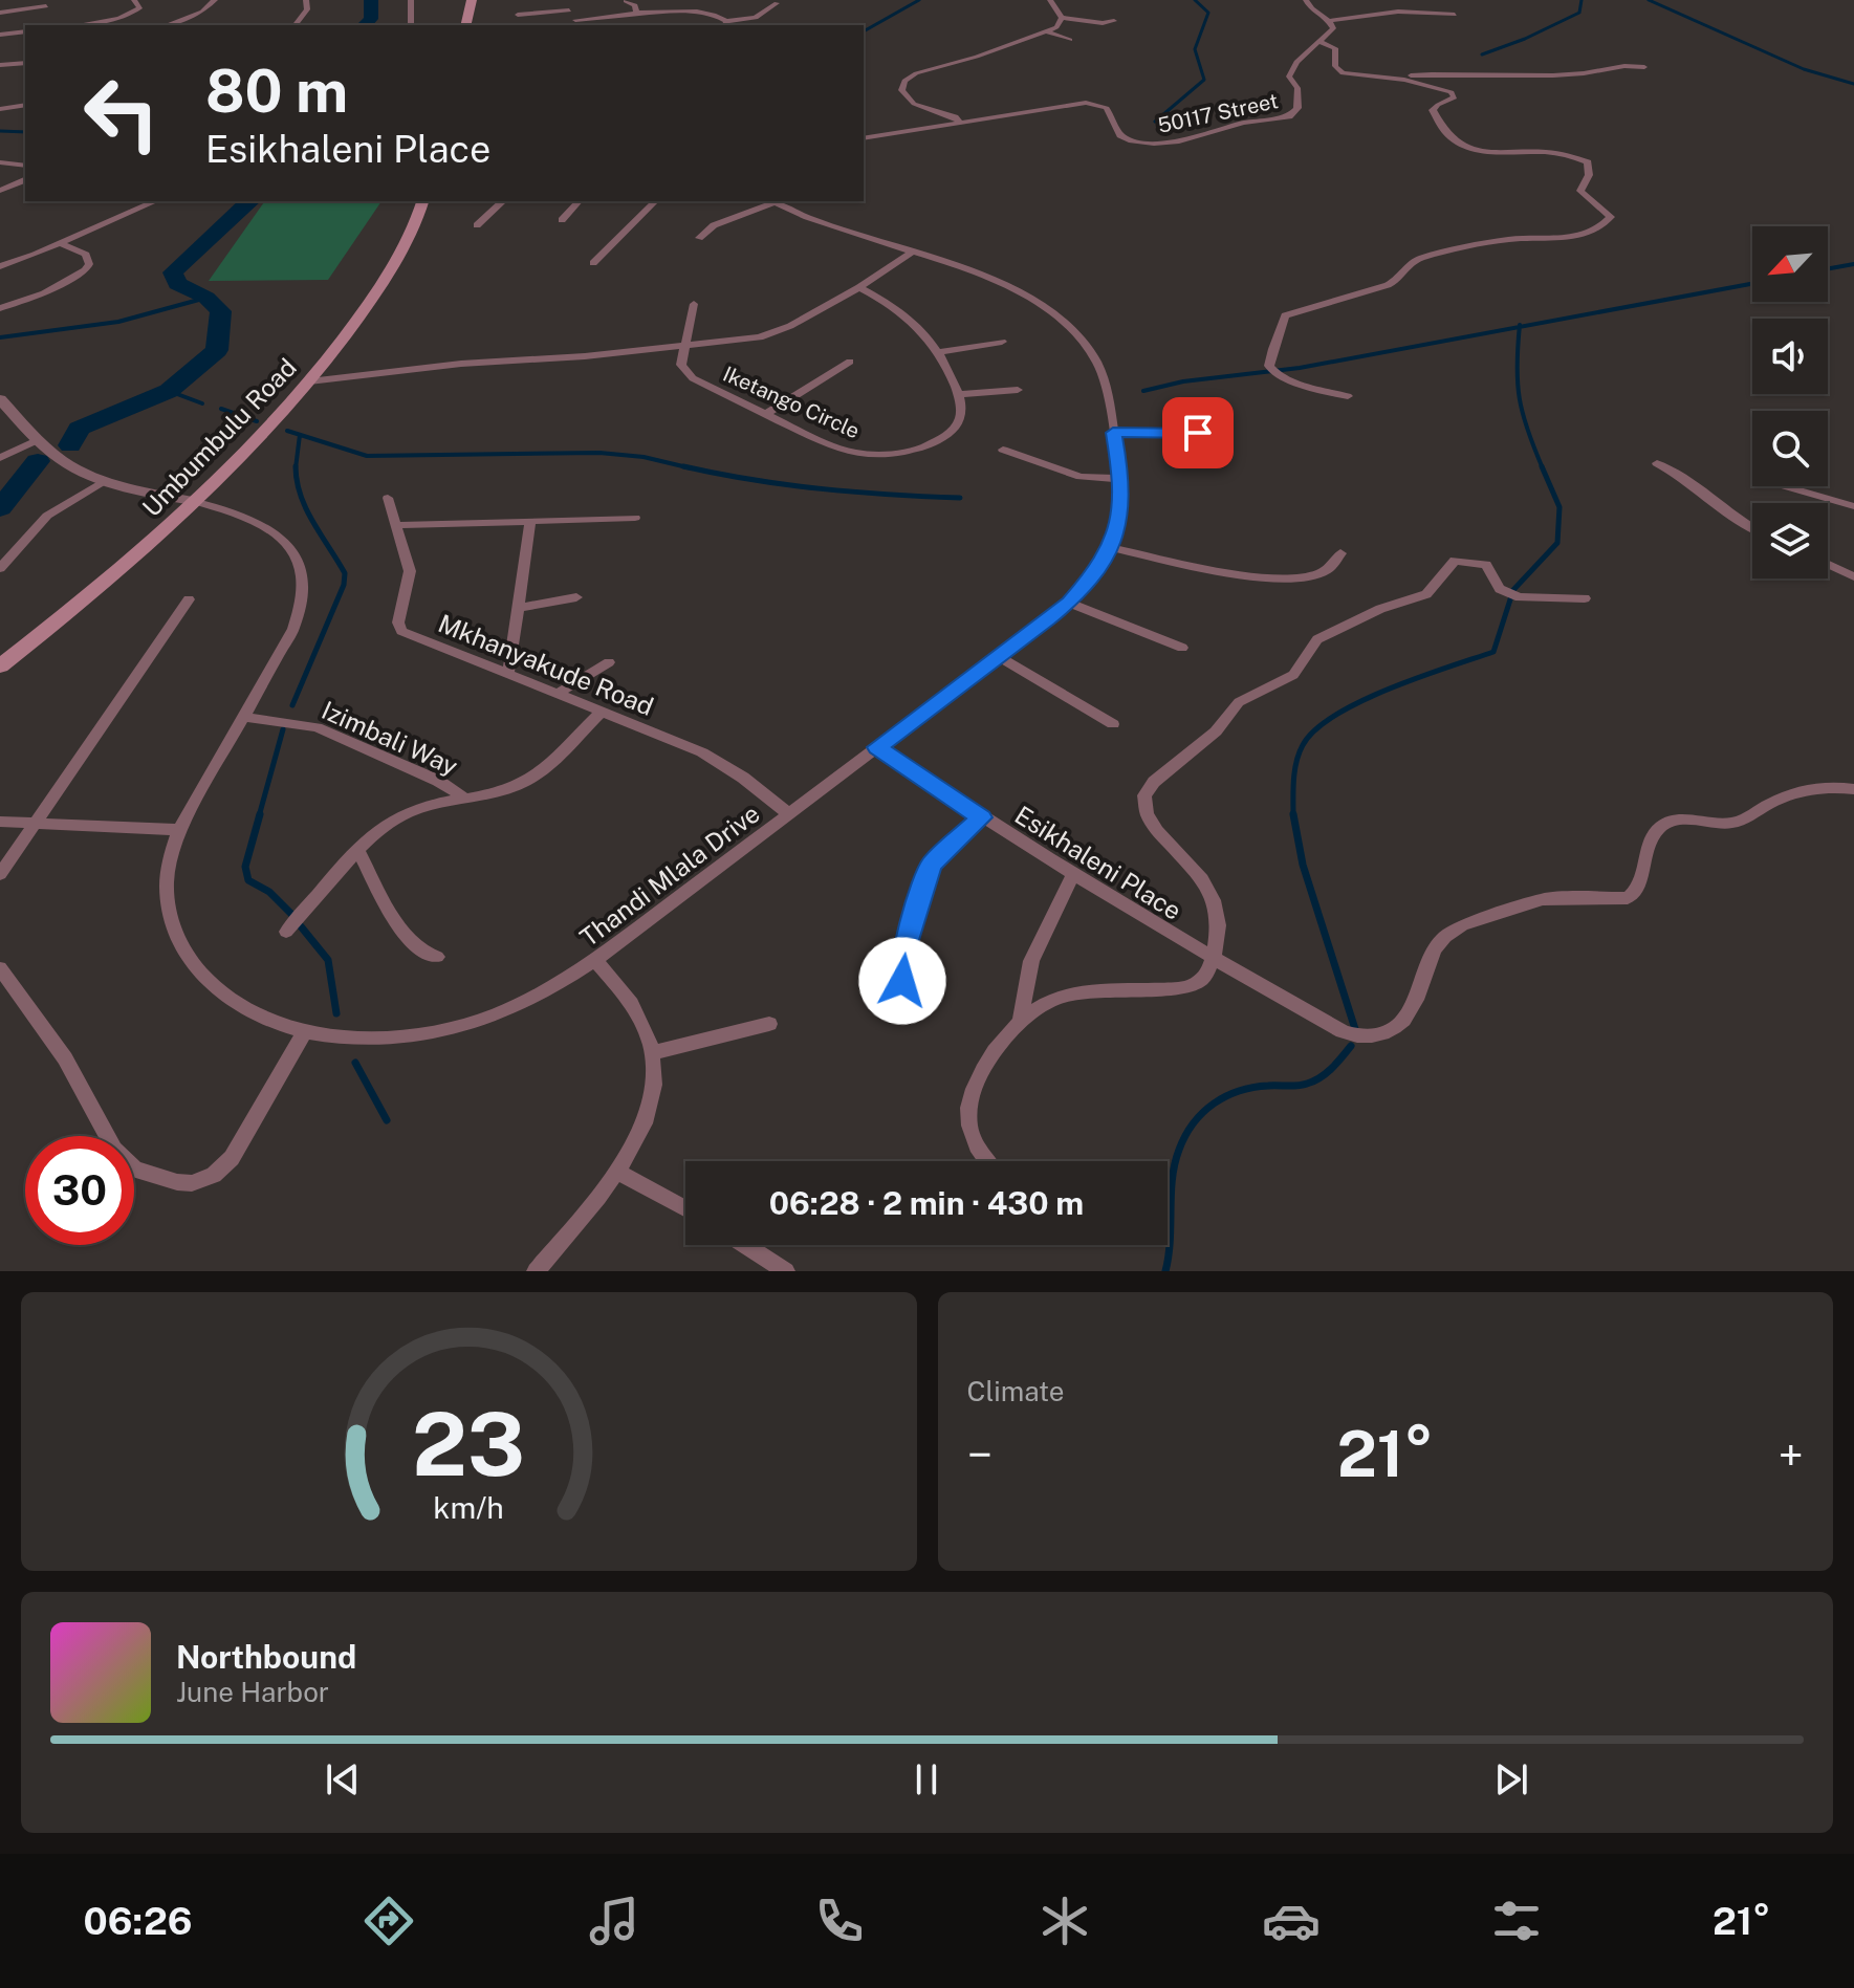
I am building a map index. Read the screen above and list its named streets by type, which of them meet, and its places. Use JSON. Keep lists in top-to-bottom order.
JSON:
{
  "streets": {
    "main road": ["Umbumbulu Road"],
    "street": [
      "50117 Street",
      "Iketango Circle",
      "Mkhanyakude Road",
      "Izimbali Way",
      "Esikhaleni Place",
      "Thandi Mlala Drive"
    ]
  },
  "crossings": [
    ["Iketango Circle", "Umbumbulu Road"],
    ["Iketango Circle", "Thandi Mlala Drive"],
    ["Umbumbulu Road", "Thandi Mlala Drive"],
    ["Mkhanyakude Road", "Thandi Mlala Drive"],
    ["Izimbali Way", "Thandi Mlala Drive"],
    ["Esikhaleni Place", "Thandi Mlala Drive"]
  ],
  "north": "bottom left",
  "page": {
    "turn": ["80 m", "Esikhaleni Place"],
    "limit": "30",
    "trip": "06:28 · 2 min · 430 m",
    "tile": "Climate",
    "heat": ["−", "21°", "+"],
    "song": ["Northbound", "June Harbor"],
    "tabs": ["06:26", "21°"],
    "gauge": ["23", "km/h"]
  }
}
